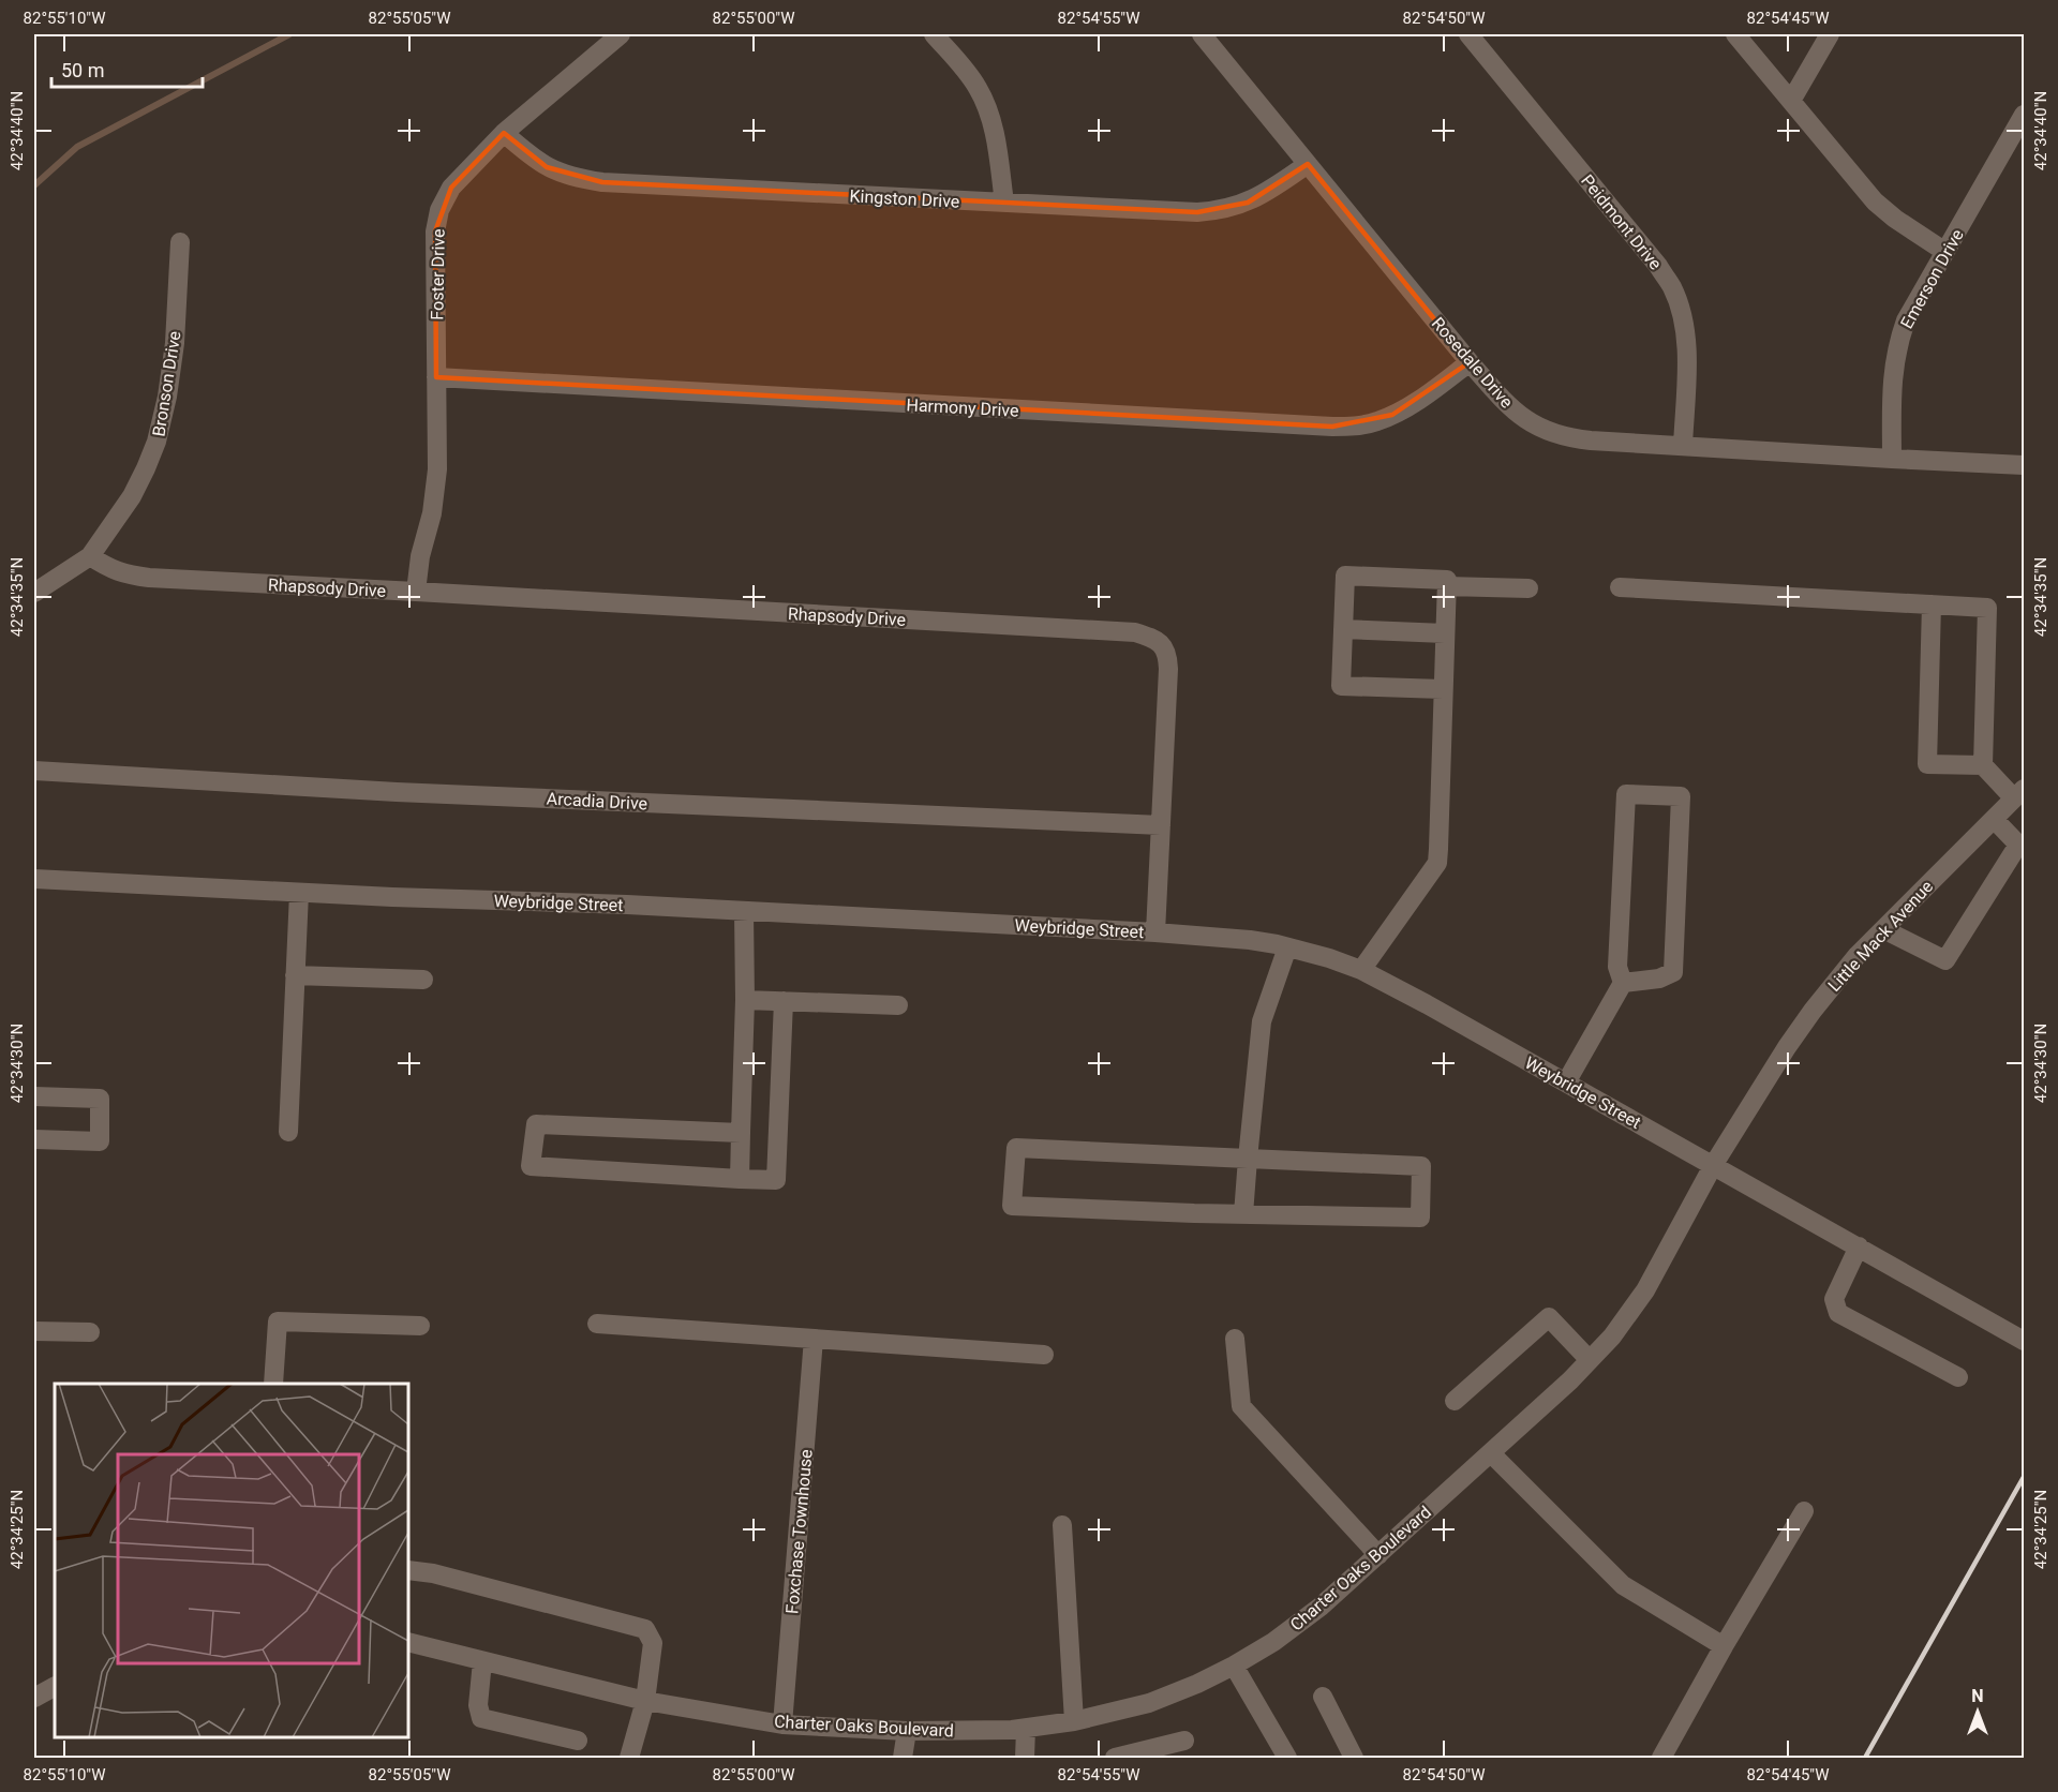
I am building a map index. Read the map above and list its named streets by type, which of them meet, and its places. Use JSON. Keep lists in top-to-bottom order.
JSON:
{
  "streets": {
    "street": [
      "Kingston Drive",
      "Peidmont Drive",
      "Foster Drive",
      "Emerson Drive",
      "Rosedale Drive",
      "Bronson Drive",
      "Harmony Drive",
      "Rhapsody Drive",
      "Arcadia Drive",
      "Weybridge Street",
      "Little Mack Avenue",
      "Foxchase Townhouse",
      "Charter Oaks Boulevard"
    ]
  },
  "crossings": [
    ["Kingston Drive", "Foster Drive"],
    ["Kingston Drive", "Rosedale Drive"],
    ["Peidmont Drive", "Rosedale Drive"],
    ["Foster Drive", "Harmony Drive"],
    ["Foster Drive", "Rhapsody Drive"],
    ["Emerson Drive", "Rosedale Drive"],
    ["Rosedale Drive", "Harmony Drive"],
    ["Bronson Drive", "Rhapsody Drive"],
    ["Rhapsody Drive", "Arcadia Drive"],
    ["Rhapsody Drive", "Weybridge Street"],
    ["Weybridge Street", "Little Mack Avenue"],
    ["Weybridge Street", "Charter Oaks Boulevard"],
    ["Little Mack Avenue", "Charter Oaks Boulevard"],
    ["Foxchase Townhouse", "Charter Oaks Boulevard"]
  ],
  "scale_bar": "50 m",
  "north": "top",
  "coordinates": [
    "82°55'10\"W",
    "82°55'05\"W",
    "82°55'00\"W",
    "82°54'55\"W",
    "82°54'50\"W",
    "82°54'45\"W",
    "42°34'40\"N",
    "42°34'35\"N",
    "42°34'30\"N",
    "42°34'25\"N"
  ]
}
